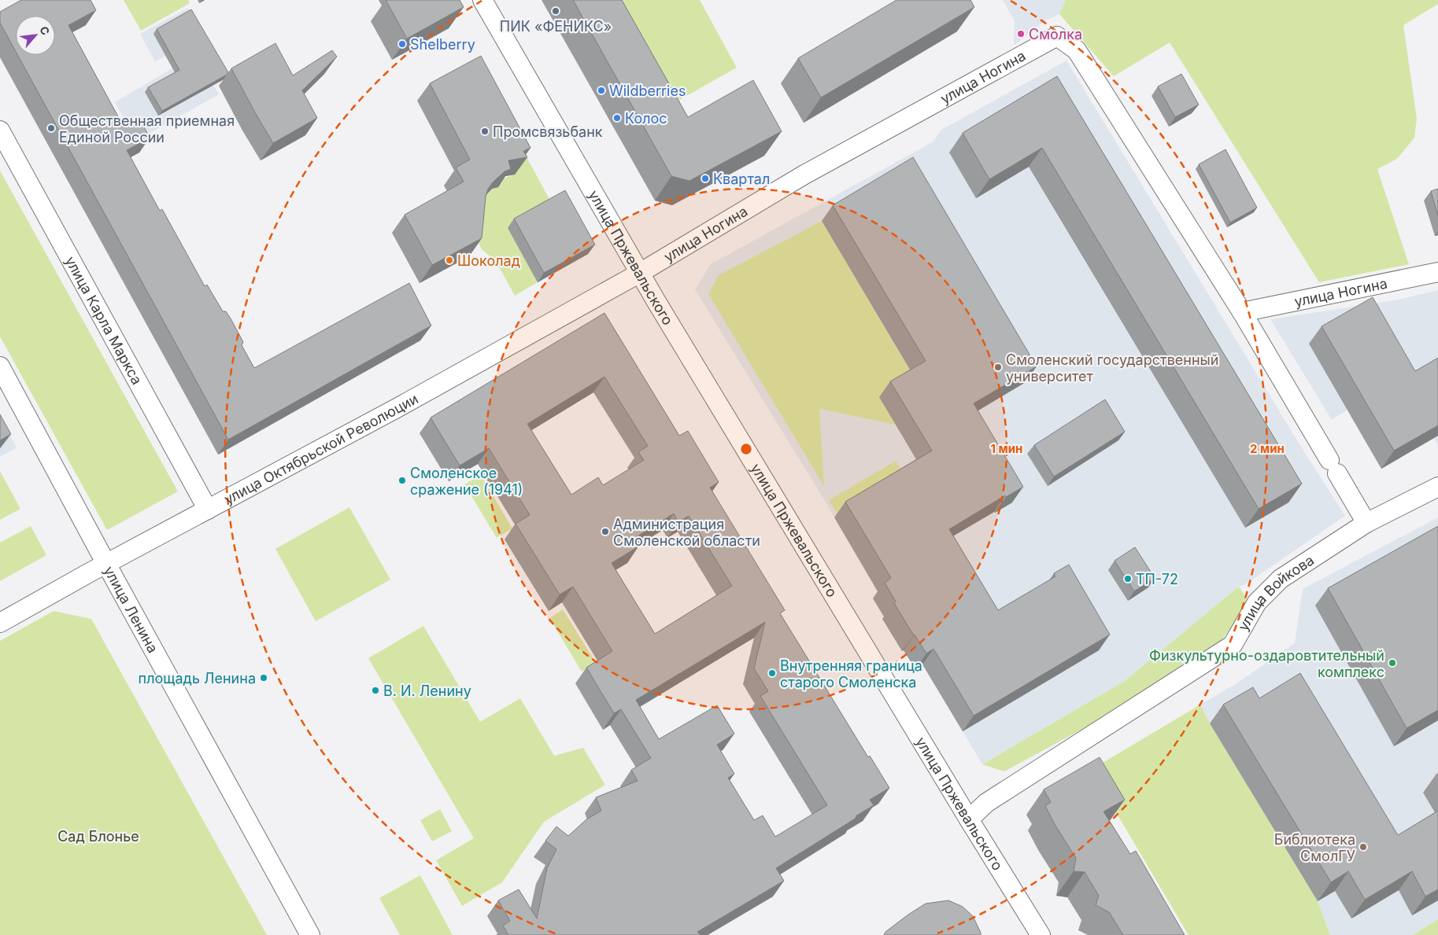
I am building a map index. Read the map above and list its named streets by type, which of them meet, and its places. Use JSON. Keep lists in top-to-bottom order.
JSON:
{
  "streets": {
    "street": [
      "улица Ногина",
      "улица Пржевальского",
      "улица Карла Маркса",
      "улица Октябрьской Революции",
      "улица Войкова",
      "улица Ленина"
    ]
  },
  "crossings": [
    ["улица Ногина", "улица Пржевальского"],
    ["улица Ногина", "улица Октябрьской Революции"],
    ["улица Ногина", "улица Войкова"],
    ["улица Пржевальского", "улица Октябрьской Революции"],
    ["улица Пржевальского", "улица Войкова"],
    ["улица Карла Маркса", "улица Октябрьской Революции"],
    ["улица Октябрьской Революции", "улица Ленина"]
  ],
  "parks": ["Сад Блонье"],
  "places": [
    "ПИК «ФЕНИКС»",
    "Смолка",
    "Shelberry",
    "Wildberries",
    "Колос",
    "Общественная приемная Единой России",
    "Промсвязьбанк",
    "Квартал",
    "Шоколад",
    "Смоленский государственный университет",
    "Смоленское сражение (1941)",
    "Администрация Смоленской области",
    "ТП-72",
    "Физкультурно-оздаровтительный комплекс",
    "Внутренняя граница старого Смоленска",
    "площадь Ленина",
    "В. И. Ленину",
    "Библиотека СмолГУ"
  ],
  "north": "top right",
  "rings": ["1 мин", "2 мин"]
}
